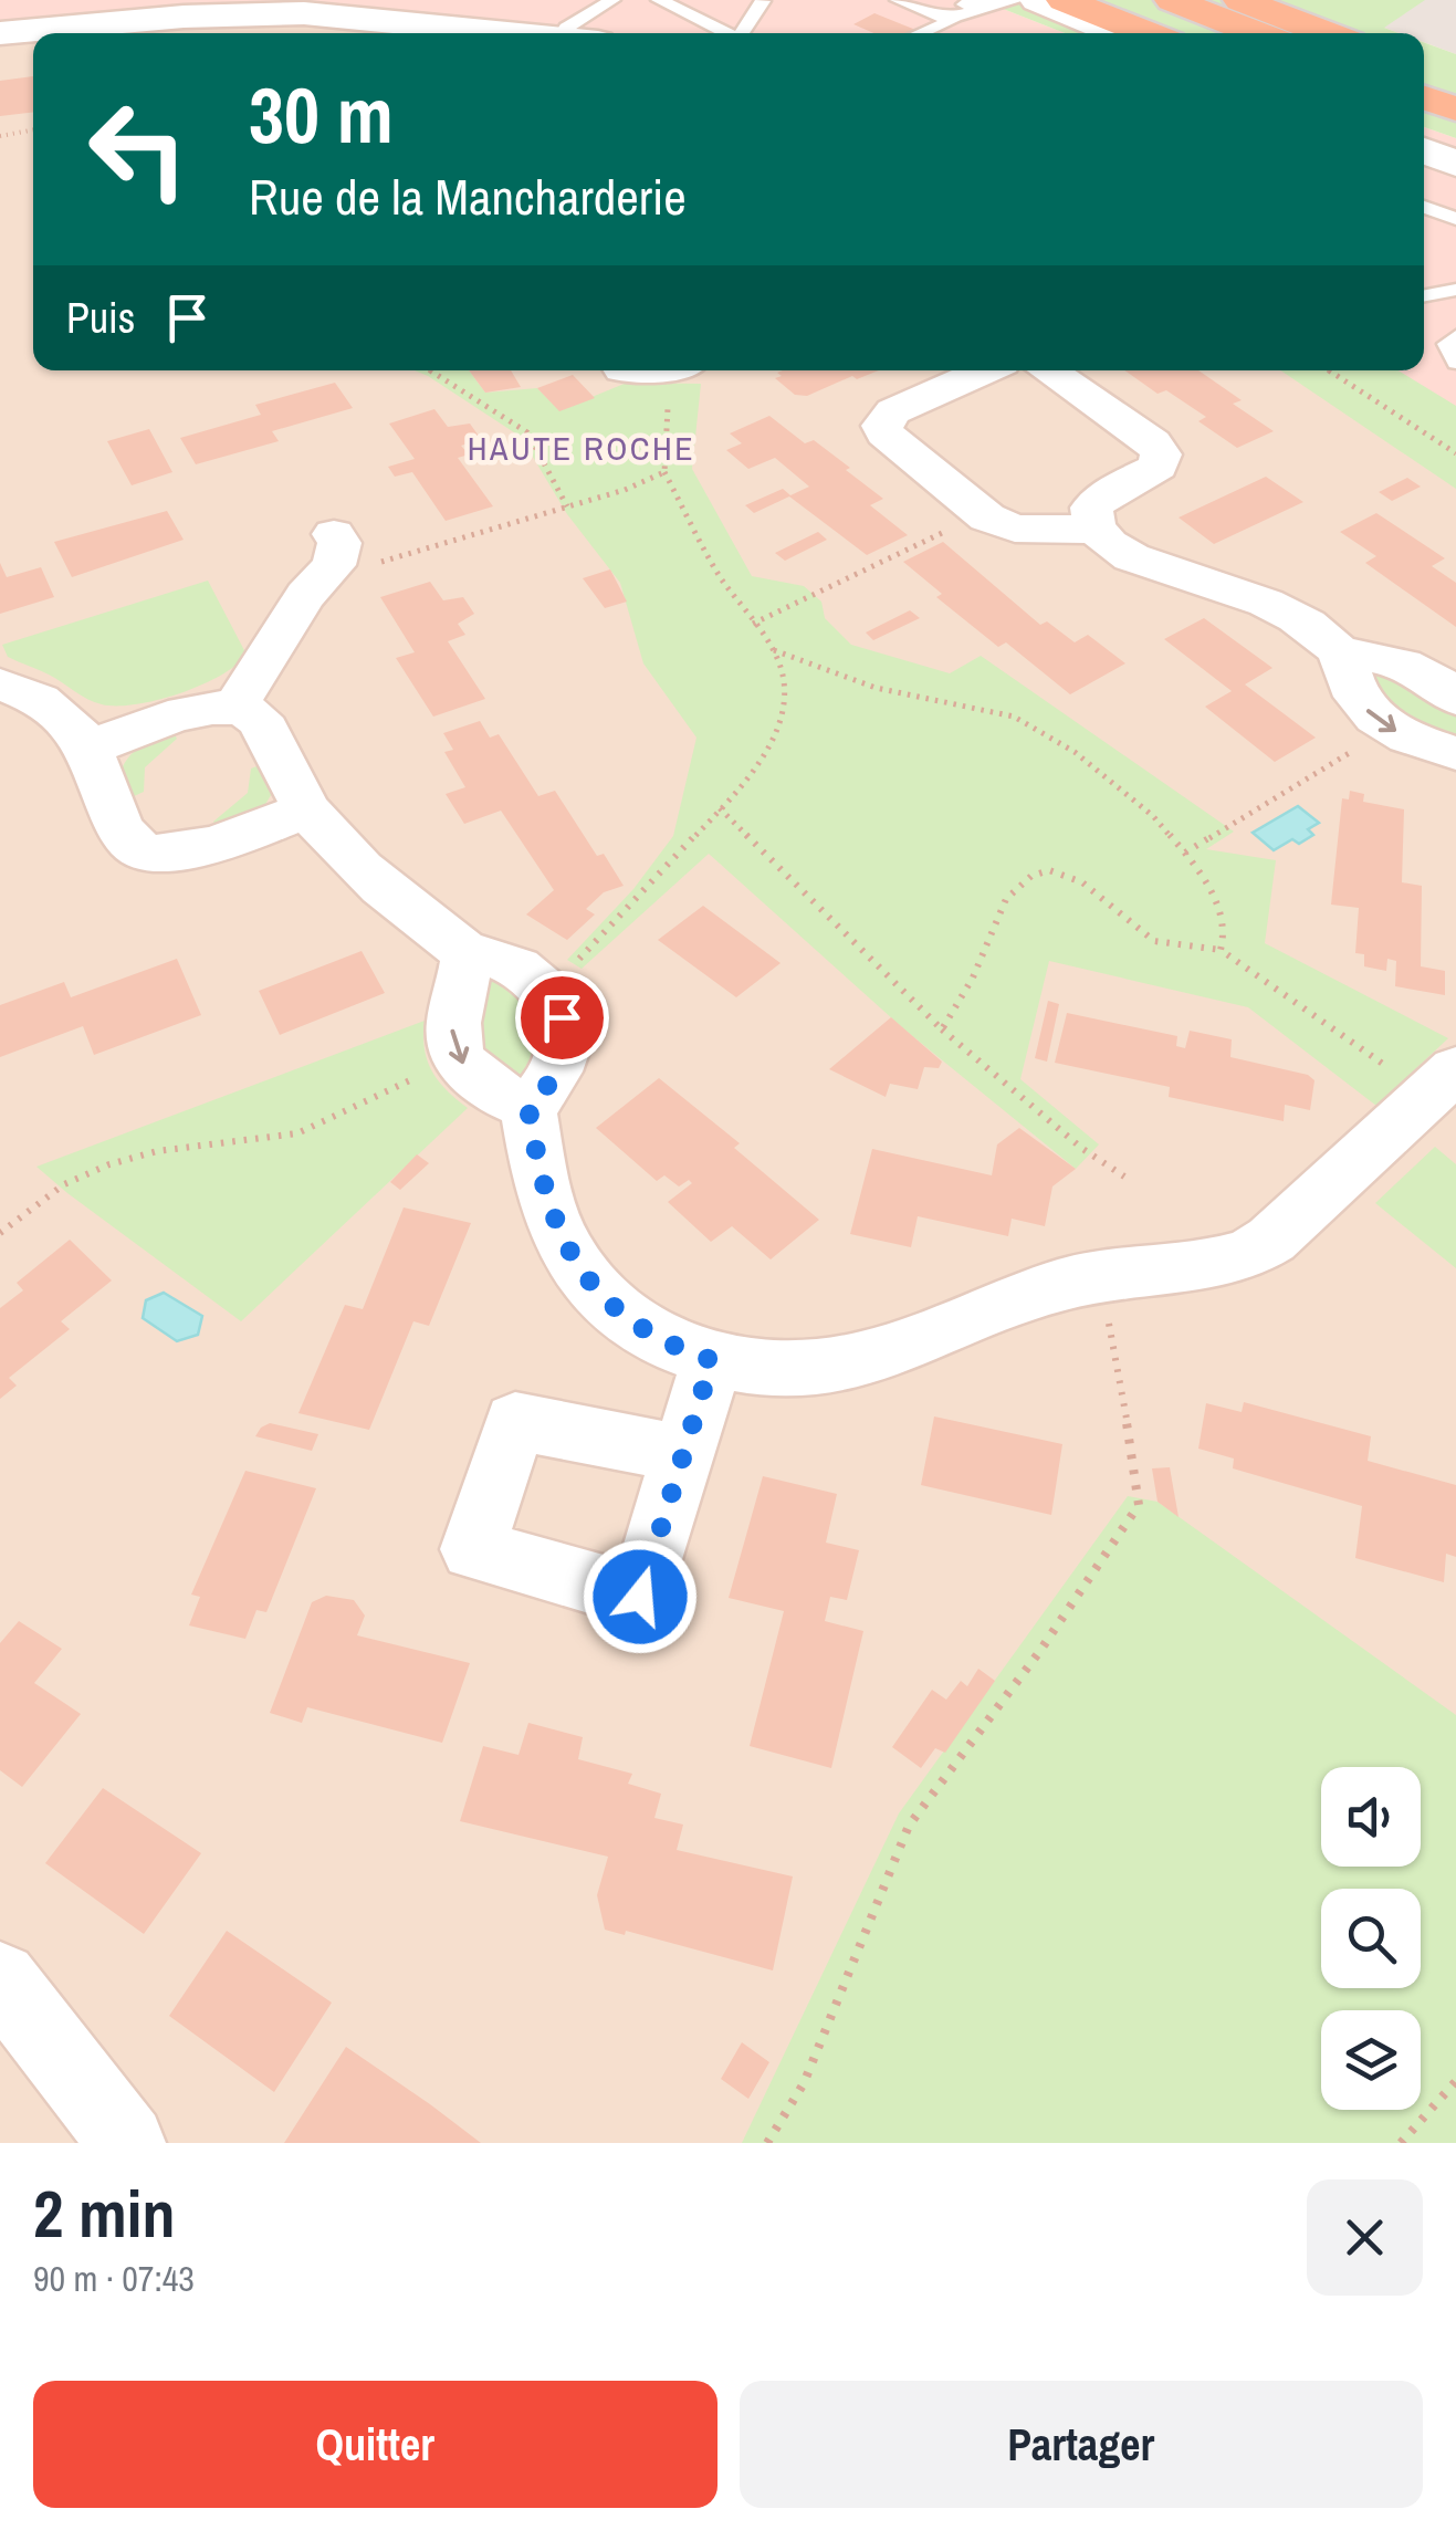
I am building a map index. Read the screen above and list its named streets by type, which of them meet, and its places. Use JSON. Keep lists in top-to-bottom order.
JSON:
{
  "districts": ["HAUTE ROCHE"],
  "page": {
    "turn": ["30 m", "Rue de la Mancharderie"],
    "then": "Puis",
    "heading": ["2 min", "90 m · 07:43"],
    "buttons": ["Quitter", "Partager"]
  }
}
